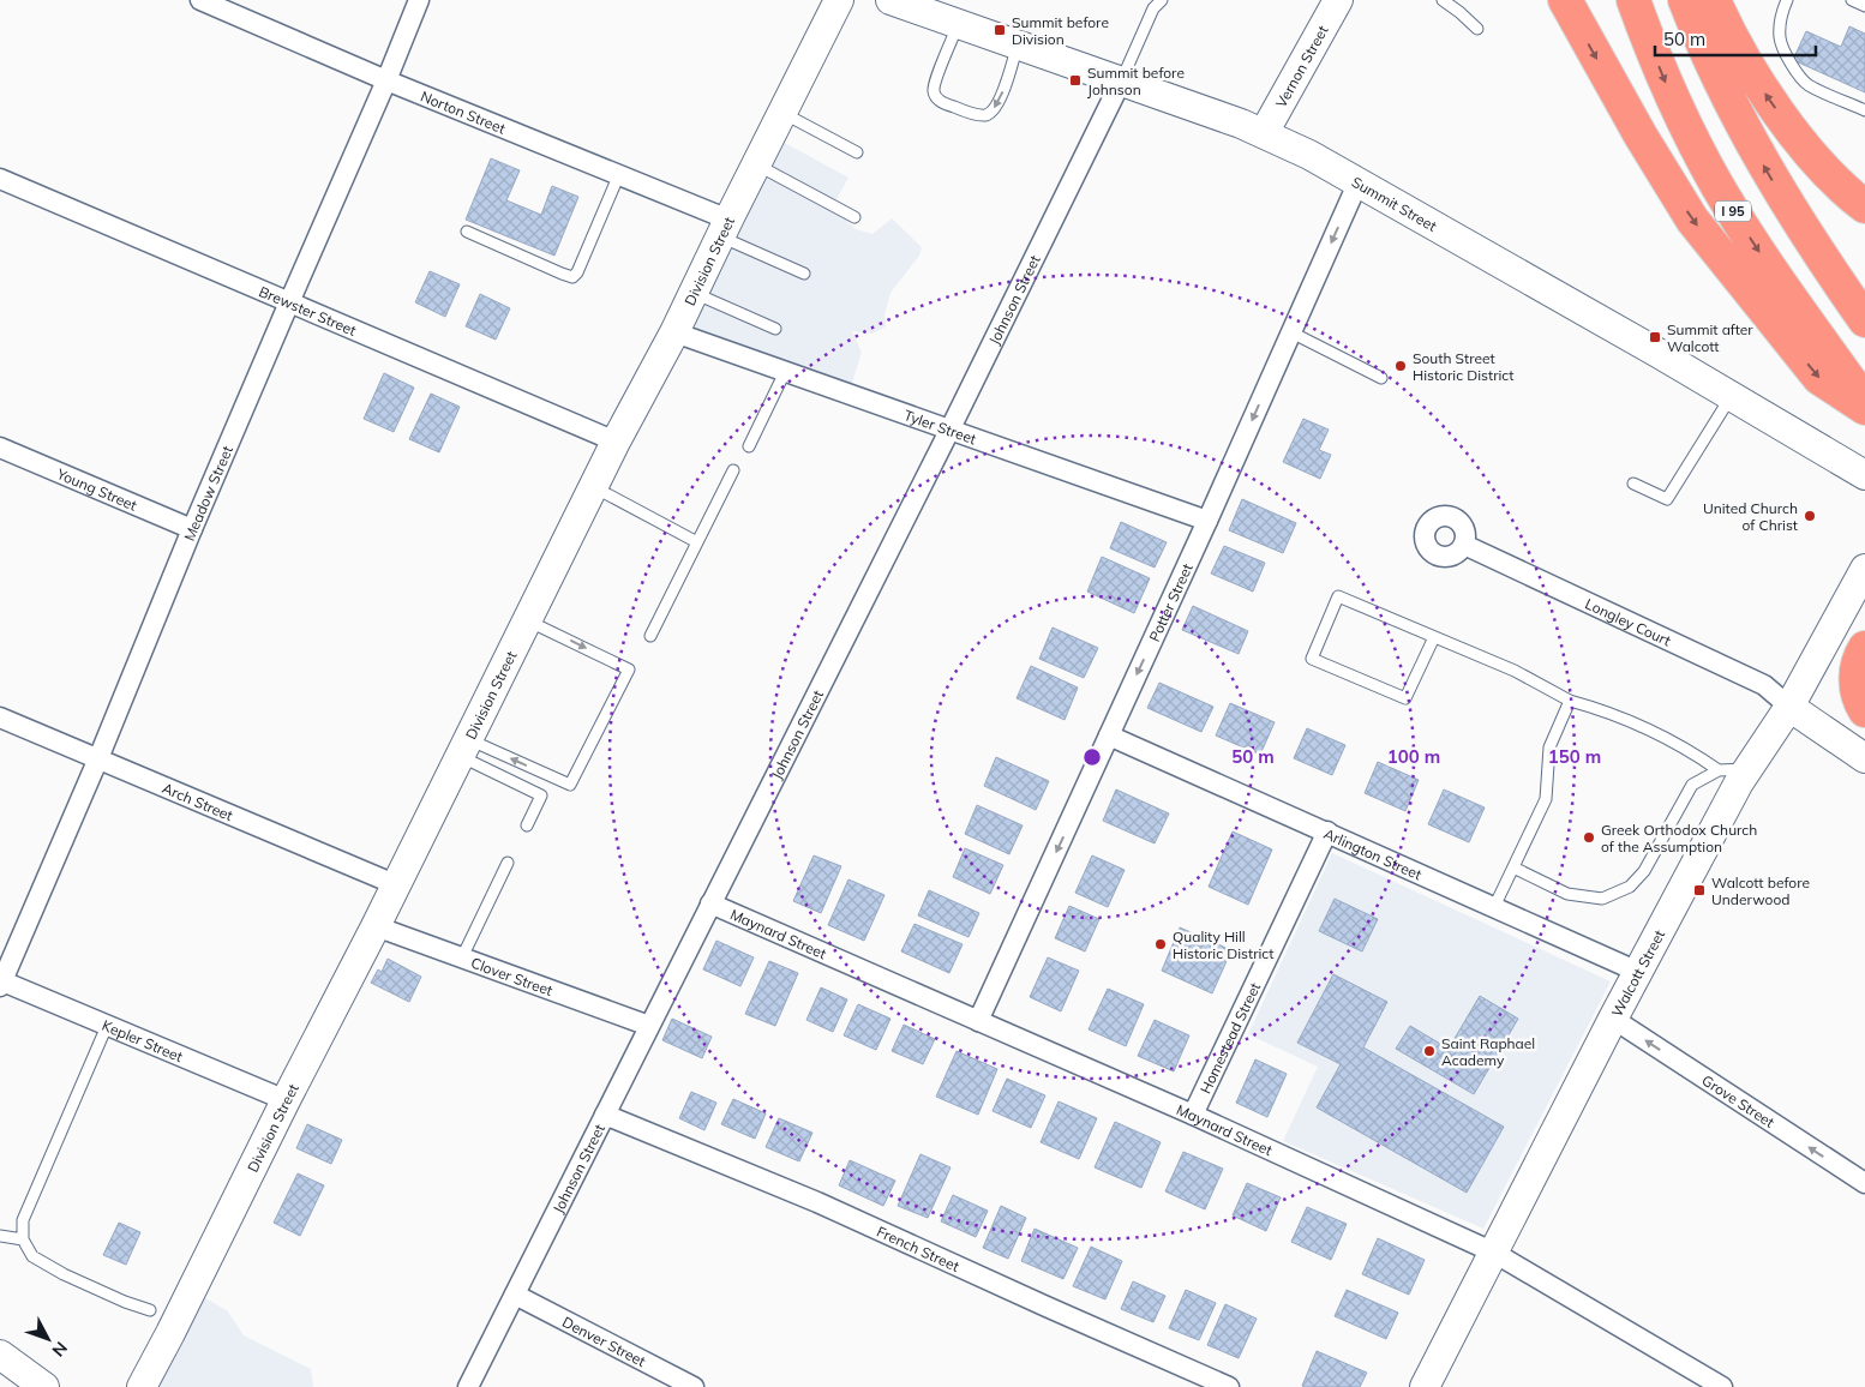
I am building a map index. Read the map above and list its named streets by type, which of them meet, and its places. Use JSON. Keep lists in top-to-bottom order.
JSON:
{
  "streets": {
    "highway": ["I 95"],
    "main road": [
      "Vernon Street",
      "Summit Street",
      "Division Street",
      "Walcott Street"
    ],
    "street": [
      "Norton Street",
      "Johnson Street",
      "Brewster Street",
      "Tyler Street",
      "Young Street",
      "Meadow Street",
      "Potter Street",
      "Longley Court",
      "Arch Street",
      "Arlington Street",
      "Maynard Street",
      "Clover Street",
      "Homestead Street",
      "Kepler Street",
      "Grove Street",
      "French Street",
      "Denver Street"
    ]
  },
  "crossings": [
    ["Vernon Street", "Summit Street"],
    ["Norton Street", "Division Street"],
    ["Norton Street", "Meadow Street"],
    ["Summit Street", "Johnson Street"],
    ["Summit Street", "Potter Street"],
    ["Division Street", "Brewster Street"],
    ["Division Street", "Tyler Street"],
    ["Division Street", "Arch Street"],
    ["Division Street", "Clover Street"],
    ["Division Street", "Kepler Street"],
    ["Johnson Street", "Tyler Street"],
    ["Johnson Street", "Maynard Street"],
    ["Johnson Street", "Clover Street"],
    ["Johnson Street", "French Street"],
    ["Johnson Street", "Denver Street"],
    ["Brewster Street", "Meadow Street"],
    ["Tyler Street", "Potter Street"],
    ["Young Street", "Meadow Street"],
    ["Meadow Street", "Arch Street"],
    ["Meadow Street", "Kepler Street"],
    ["Potter Street", "Arlington Street"],
    ["Potter Street", "Maynard Street"],
    ["Longley Court", "Walcott Street"],
    ["Arlington Street", "Walcott Street"],
    ["Arlington Street", "Homestead Street"],
    ["Maynard Street", "Walcott Street"],
    ["Maynard Street", "Homestead Street"],
    ["Walcott Street", "Grove Street"]
  ],
  "one_way": ["Potter Street", "Grove Street"],
  "places": {
    "transit": [
      "Summit before Division",
      "Summit before Johnson",
      "Summit after Walcott",
      "Walcott before Underwood"
    ],
    "other": [
      "South Street Historic District",
      "United Church of Christ",
      "Greek Orthodox Church of the Assumption",
      "Quality Hill Historic District",
      "Saint Raphael Academy"
    ]
  },
  "scale_bar": "50 m",
  "north": "bottom right",
  "rings": ["50 m", "100 m", "150 m"]
}
